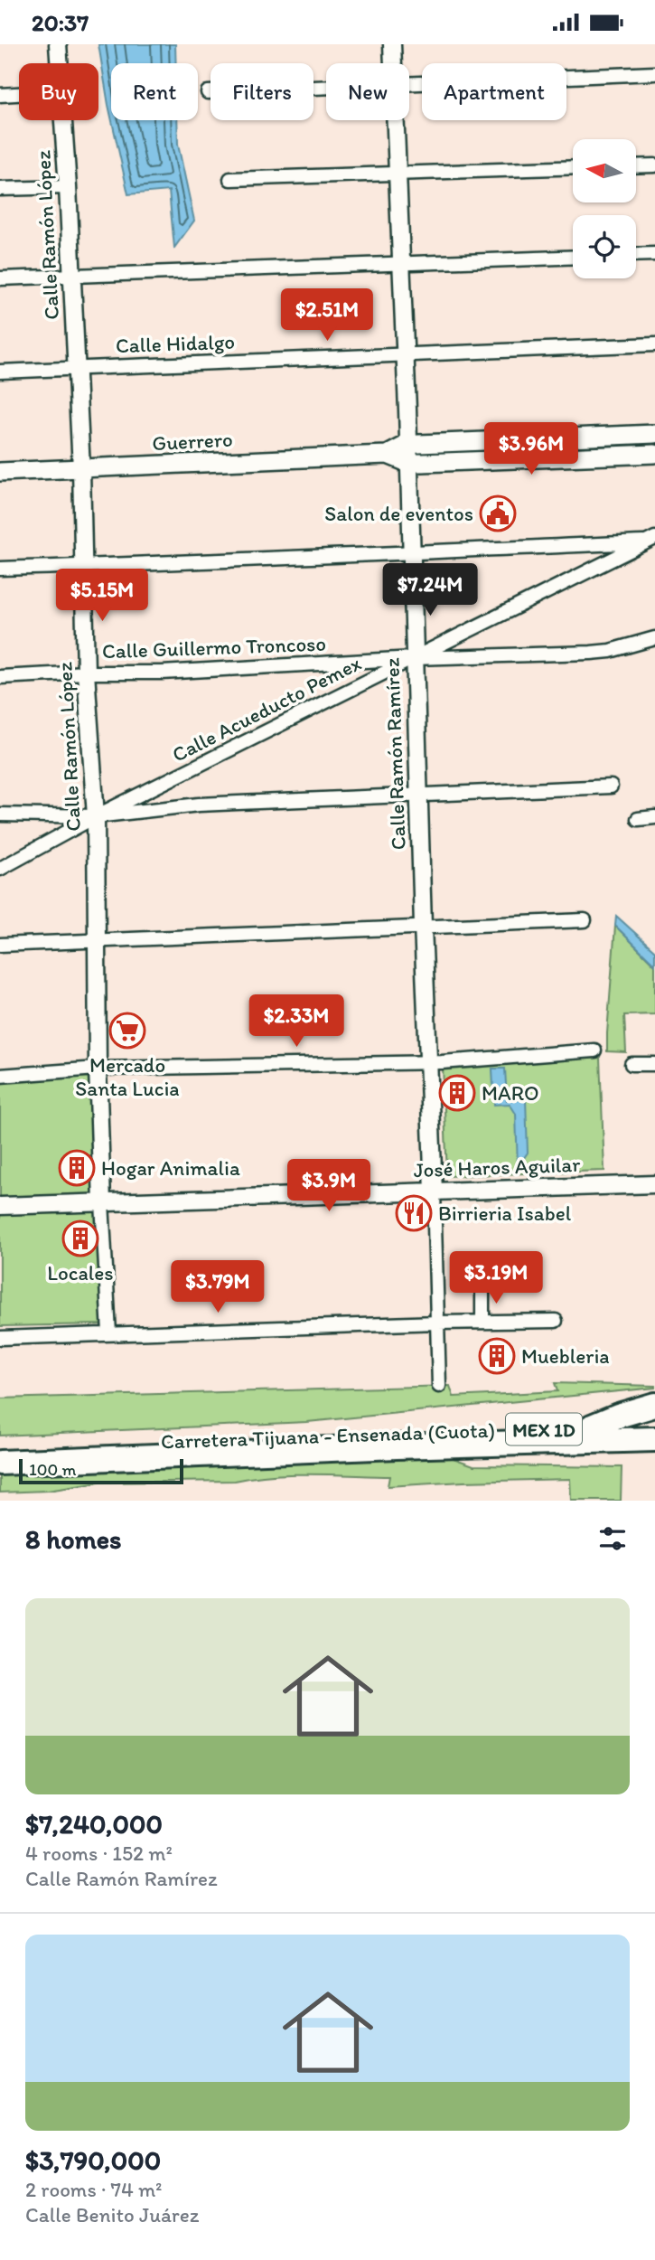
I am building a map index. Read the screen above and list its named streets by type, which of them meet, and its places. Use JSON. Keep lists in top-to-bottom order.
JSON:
{
  "streets": {
    "highway": ["MEX 1D", "Carretera Tijuana - Ensenada (Cuota)"],
    "main road": ["Guerrero"],
    "street": [
      "Calle Ramón López",
      "Calle Hidalgo",
      "Calle Guillermo Troncoso",
      "Calle Acueducto Pemex",
      "Calle Ramón Ramírez",
      "José Haros Aguilar"
    ]
  },
  "crossings": [
    ["Calle Ramón López", "Calle Hidalgo"],
    ["Calle Ramón López", "Guerrero"],
    ["Calle Ramón López", "Calle Guillermo Troncoso"],
    ["Calle Ramón López", "Calle Acueducto Pemex"],
    ["Calle Ramón López", "José Haros Aguilar"],
    ["Calle Hidalgo", "Calle Ramón Ramírez"],
    ["Guerrero", "Calle Ramón Ramírez"],
    ["Calle Guillermo Troncoso", "Calle Acueducto Pemex"],
    ["Calle Guillermo Troncoso", "Calle Ramón Ramírez"],
    ["Calle Acueducto Pemex", "Calle Ramón Ramírez"],
    ["Calle Ramón Ramírez", "José Haros Aguilar"]
  ],
  "places": {
    "public building": ["Salon de eventos"],
    "supermarket": ["Mercado Santa Lucia"],
    "building": [
      "MARO",
      "Hogar Animalia",
      "Locales",
      "Muebleria"
    ],
    "restaurant": ["Birrieria Isabel"]
  },
  "scale_bar": "100 m",
  "north": "left",
  "page": {
    "status": "20:37",
    "chip": [
      "Buy",
      "Rent",
      "Filters",
      "New",
      "Apartment"
    ],
    "price": [
      "$2.51M",
      "$3.96M",
      "$7.24M",
      "$5.15M",
      "$2.33M",
      "$3.9M",
      "$3.19M",
      "$3.79M"
    ],
    "scale": "100 m",
    "heading": "8 homes",
    "list": [
      {
        "name": "$7,240,000",
        "note": "4 rooms · 152 m² · Calle Ramón Ramírez"
      },
      {
        "name": "$3,790,000",
        "note": "2 rooms · 74 m² · Calle Benito Juárez"
      }
    ]
  }
}
